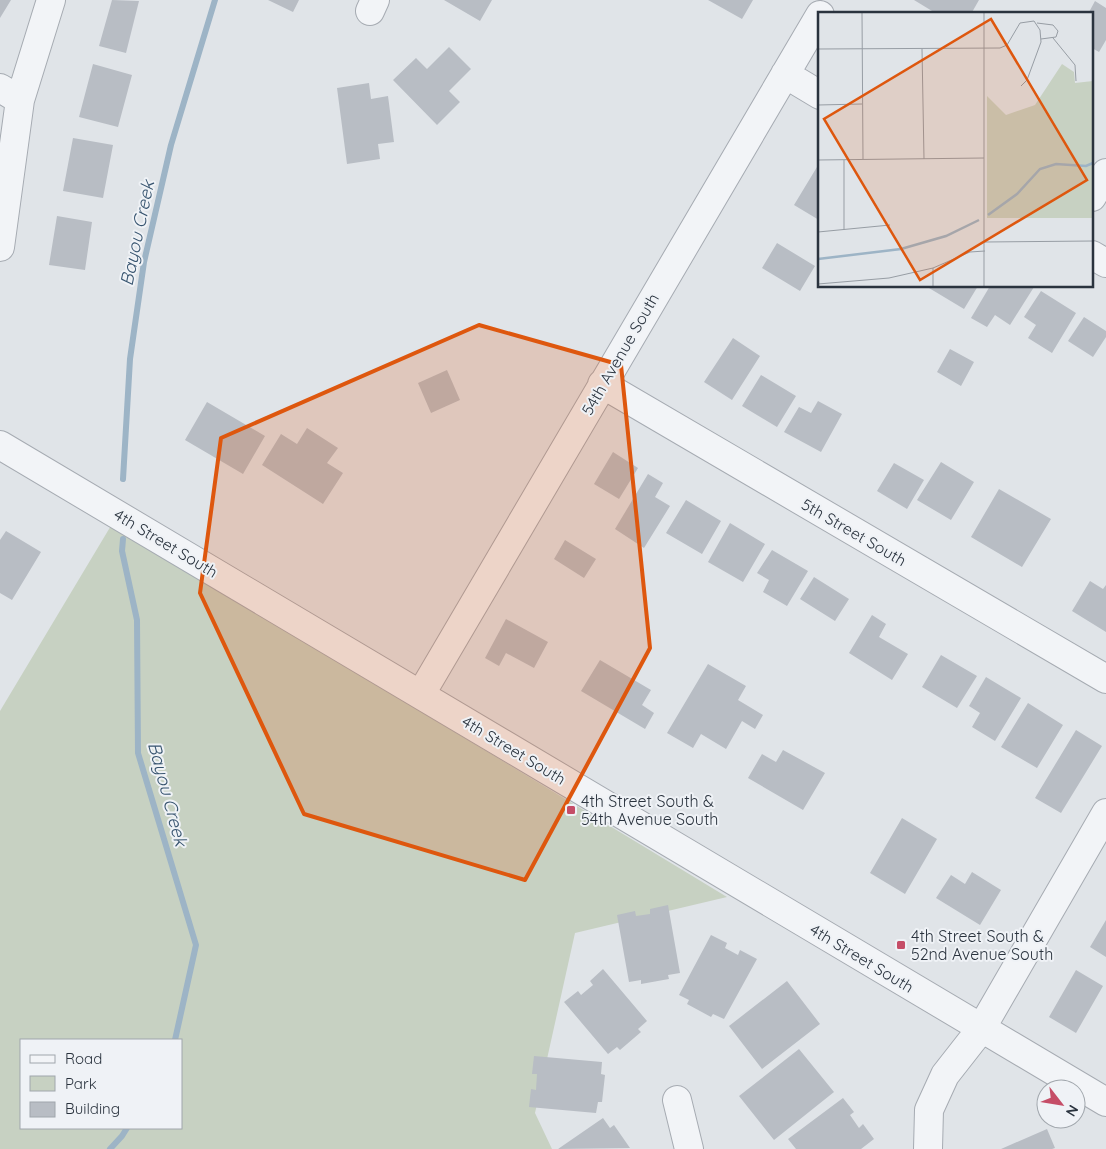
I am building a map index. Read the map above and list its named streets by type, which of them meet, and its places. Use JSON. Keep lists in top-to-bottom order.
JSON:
{
  "streets": {
    "street": ["54th Avenue South", "5th Street South", "4th Street South"]
  },
  "crossings": [
    ["54th Avenue South", "5th Street South"],
    ["54th Avenue South", "4th Street South"]
  ],
  "water": ["Bayou Creek"],
  "places": {
    "transit": ["4th Street South & 54th Avenue South", "4th Street South & 52nd Avenue South"]
  },
  "legend": ["Road", "Park", "Building"],
  "north": "bottom right"
}
